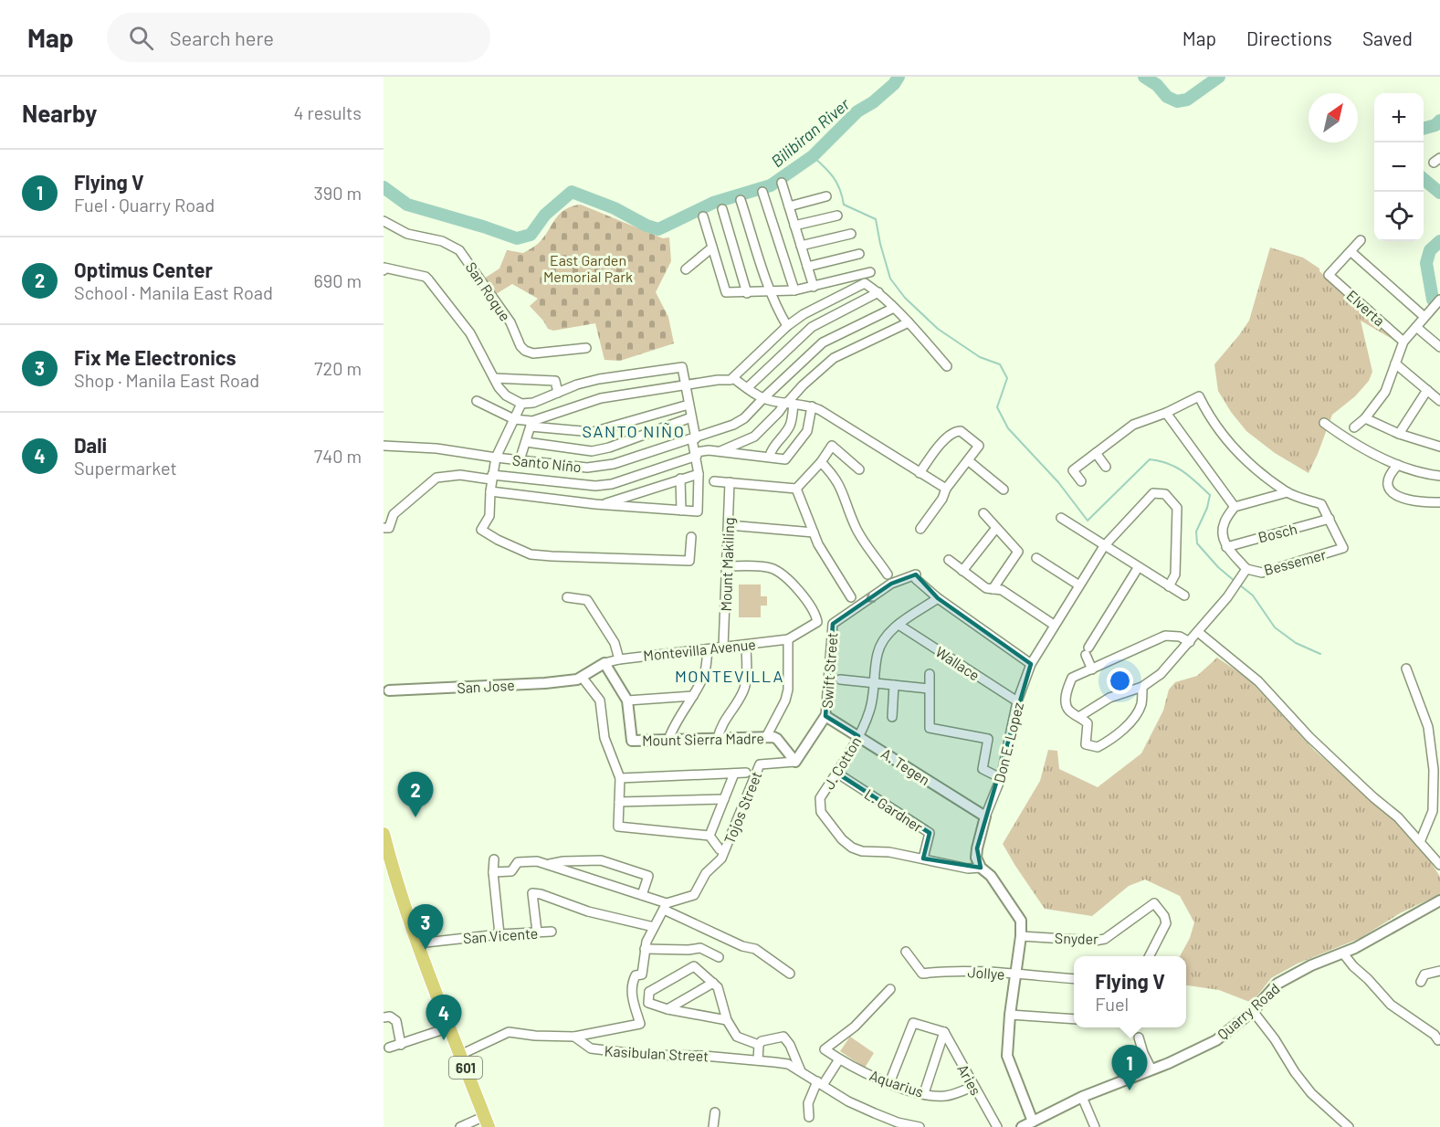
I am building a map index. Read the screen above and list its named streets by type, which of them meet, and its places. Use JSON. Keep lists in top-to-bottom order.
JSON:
{
  "streets": {
    "main road": ["601"],
    "street": [
      "San Roque",
      "Elverta",
      "Santo Niño",
      "Bosch",
      "Bessemer",
      "Mount Makiling",
      "Montevilla Avenue",
      "Wallace",
      "Swift Street",
      "San Jose",
      "Mount Sierra Madre",
      "Don E. Lopez",
      "J. Cotton",
      "A. Tegen",
      "Tojos Street",
      "L. Gardner",
      "San Vicente",
      "Snyder",
      "Jollye",
      "Quarry Road",
      "Kasibulan Street",
      "Aries",
      "Aquarius"
    ]
  },
  "crossings": [
    ["Bosch", "Bessemer"],
    ["Mount Makiling", "Montevilla Avenue"],
    ["Montevilla Avenue", "San Jose"],
    ["Wallace", "Don E. Lopez"],
    ["Wallace", "J. Cotton"],
    ["Swift Street", "J. Cotton"],
    ["Swift Street", "A. Tegen"],
    ["Mount Sierra Madre", "Tojos Street"],
    ["Don E. Lopez", "J. Cotton"],
    ["Don E. Lopez", "A. Tegen"],
    ["J. Cotton", "A. Tegen"],
    ["J. Cotton", "L. Gardner"],
    ["San Vicente", "601"],
    ["Kasibulan Street", "601"],
    ["Aries", "Aquarius"]
  ],
  "districts": ["SANTO NIÑO", "MONTEVILLA"],
  "water": ["Bilibiran River"],
  "parks": ["East Garden Memorial Park"],
  "north": "top right",
  "page": {
    "header": "Map",
    "search": "Search here",
    "nav": ["Map", "Directions", "Saved"],
    "heading": ["Nearby", "4 results"],
    "map_buttons": ["+", "−"],
    "list": [
      {
        "mark": "1",
        "name": "Flying V",
        "note": "Fuel · Quarry Road",
        "value": "390 m"
      },
      {
        "mark": "2",
        "name": "Optimus Center",
        "note": "School · Manila East Road",
        "value": "690 m"
      },
      {
        "mark": "3",
        "name": "Fix Me Electronics",
        "note": "Shop · Manila East Road",
        "value": "720 m"
      },
      {
        "mark": "4",
        "name": "Dali",
        "note": "Supermarket",
        "value": "740 m"
      }
    ],
    "pins": [
      "2",
      "3",
      "4",
      "1"
    ],
    "popup": ["Flying V", "Fuel"]
  }
}
